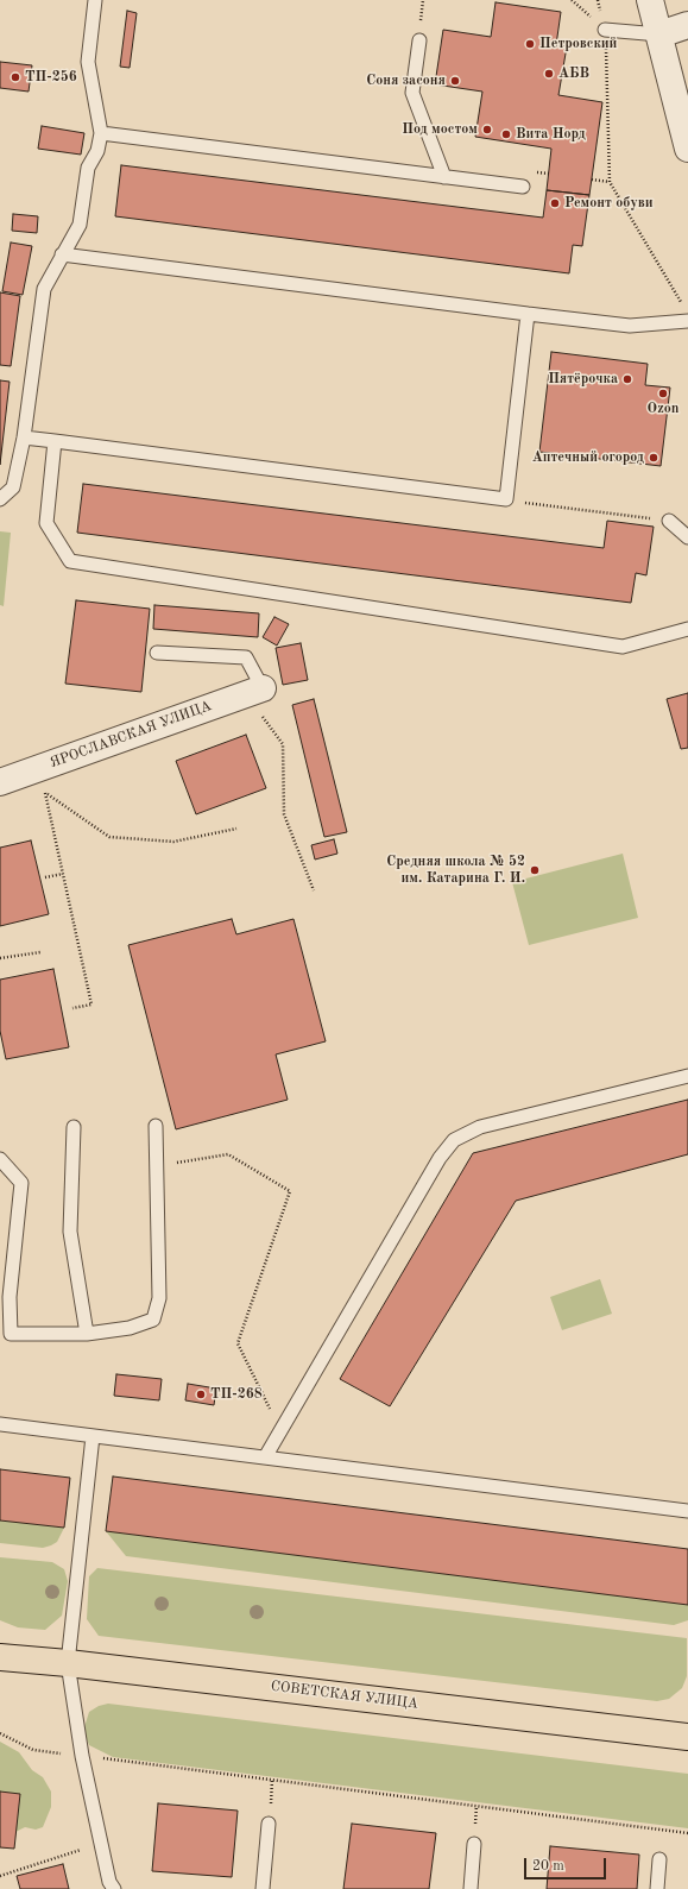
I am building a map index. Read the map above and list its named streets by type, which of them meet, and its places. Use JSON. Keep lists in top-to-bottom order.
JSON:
{
  "streets": {
    "main road": ["СОВЕТСКАЯ УЛИЦА"],
    "street": ["ЯРОСЛАВСКАЯ УЛИЦА"]
  },
  "places": [
    "Петровский",
    "АБВ",
    "ТП-256",
    "Соня засоня",
    "Под мостом",
    "Вита Норд",
    "Ремонт обуви",
    "Пятёрочка",
    "Ozon",
    "Аптечный огород",
    "Средняя школа № 52 им. Катарина Г. И.",
    "ТП-268"
  ],
  "scale_bar": "20 m"
}
